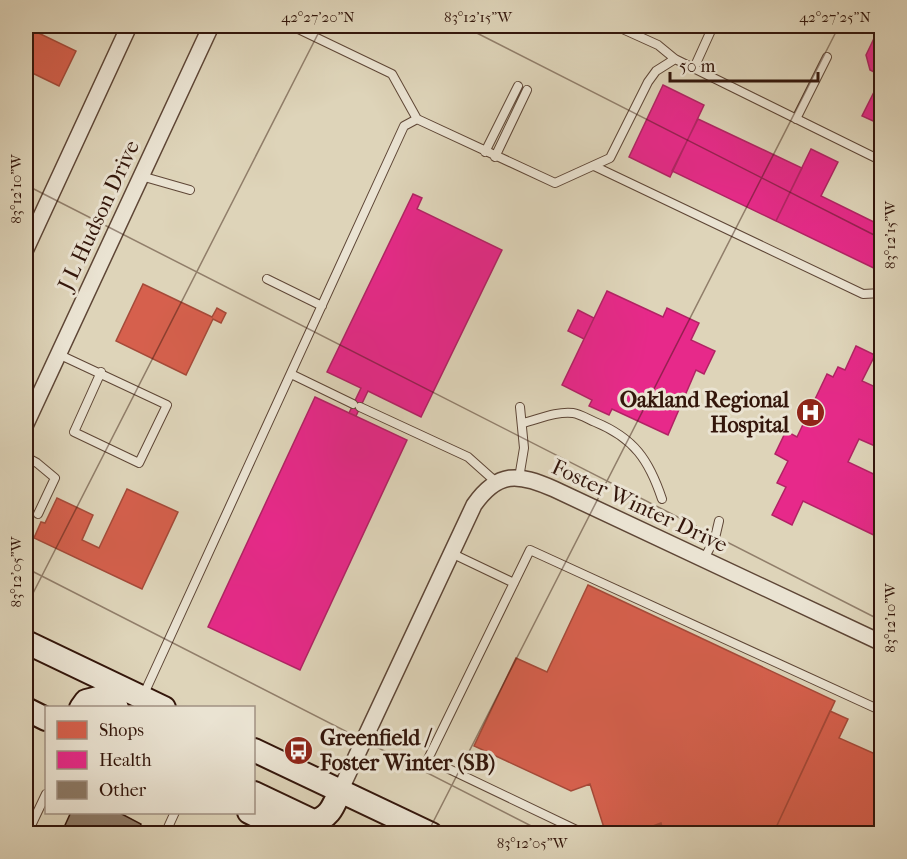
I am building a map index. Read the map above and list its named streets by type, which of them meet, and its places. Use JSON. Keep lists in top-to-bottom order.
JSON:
{
  "streets": {
    "street": ["J L Hudson Drive", "Foster Winter Drive"]
  },
  "places": {
    "hospital": ["Oakland Regional Hospital"],
    "bus stop": ["Greenfield / Foster Winter (SB)"]
  },
  "legend": ["Shops", "Health", "Other"],
  "scale_bar": "50 m",
  "coordinates": [
    "42°27'20\"N",
    "83°12'15\"W",
    "42°27'25\"N",
    "83°12'10\"W",
    "83°12'05\"W"
  ]
}
